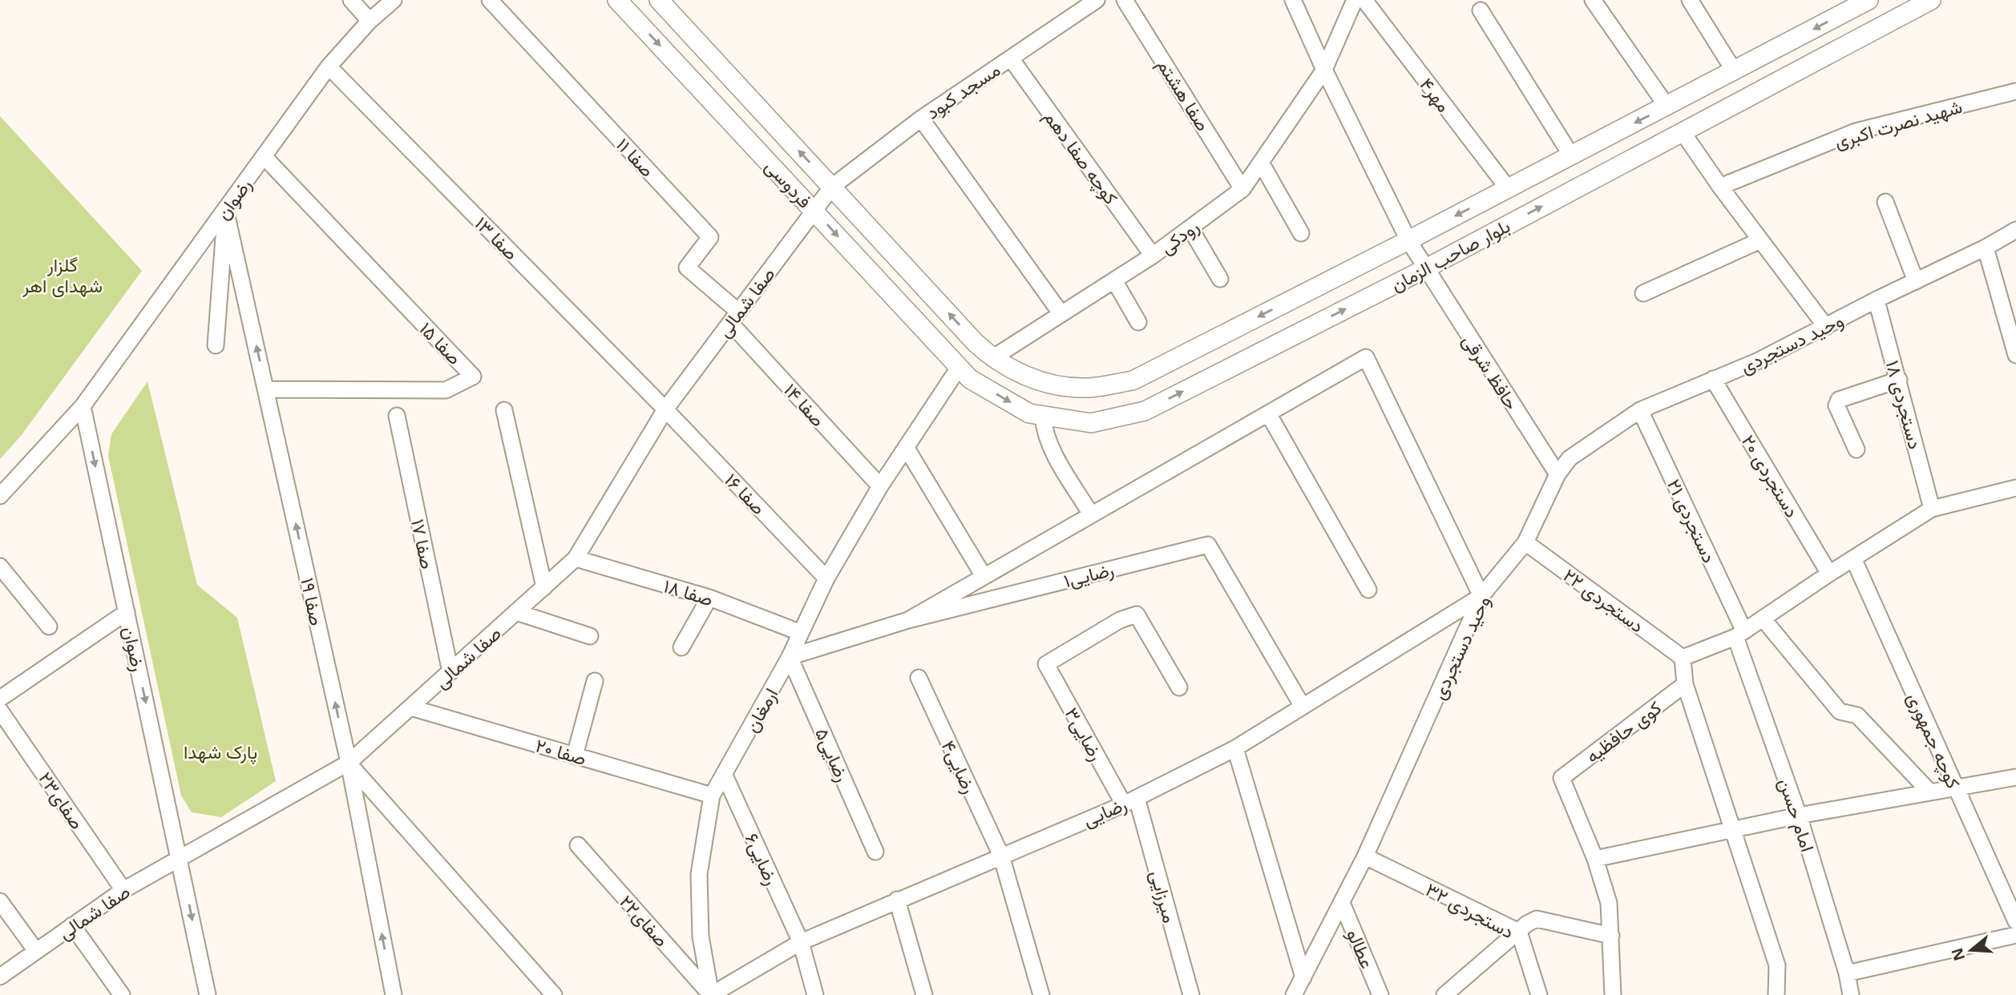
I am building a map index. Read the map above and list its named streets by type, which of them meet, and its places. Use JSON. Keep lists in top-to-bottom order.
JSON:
{
  "streets": {
    "main road": ["فردوسی", "بلوار صاحب الزمان"],
    "street": [
      "مسجد کبود",
      "صفا هشتم",
      "مهر۴",
      "شهید نصرت اکبری",
      "صفا ۱۱",
      "کوچه صفا دهم",
      "رضوان",
      "رودکی",
      "صفا ۱۳",
      "صفا شمالی",
      "صفا ۱۵",
      "وحید دستجردی",
      "حافظ شرقی",
      "صفا ۱۴",
      "دستجردی ۱۸",
      "دستجردی ۲۰",
      "صفا ۱۶",
      "دستجردی ۲۱",
      "صفا ۱۷",
      "رضایی۱",
      "صفا ۱۸",
      "دستجردی ۲۲",
      "صفا ۱۹",
      "ارمغان",
      "کوی حافظیه",
      "رضایی۳",
      "کوچه جمهوری",
      "صفا ۲۰",
      "رضایی۵",
      "رضایی۴",
      "صفای۲۳",
      "رضایی",
      "امام حسن",
      "رضایی۶",
      "میرزایی",
      "دستجردی ۳۲",
      "صفای۲۲",
      "عطالو"
    ]
  },
  "crossings": [
    ["مسجد کبود", "کوچه صفا دهم"],
    ["مسجد کبود", "فردوسی"],
    ["مسجد کبود", "صفا شمالی"],
    ["صفا هشتم", "رودکی"],
    ["مهر۴", "بلوار صاحب الزمان"],
    ["صفا ۱۱", "صفا شمالی"],
    ["صفا ۱۱", "صفا ۱۴"],
    ["کوچه صفا دهم", "رودکی"],
    ["فردوسی", "رودکی"],
    ["فردوسی", "بلوار صاحب الزمان"],
    ["فردوسی", "صفا شمالی"],
    ["فردوسی", "ارمغان"],
    ["رضوان", "صفا ۱۳"],
    ["رضوان", "صفا شمالی"],
    ["رضوان", "صفا ۱۵"],
    ["رضوان", "صفا ۱۹"],
    ["رودکی", "بلوار صاحب الزمان"],
    ["صفا ۱۳", "صفا شمالی"],
    ["صفا ۱۳", "صفا ۱۶"],
    ["بلوار صاحب الزمان", "حافظ شرقی"],
    ["بلوار صاحب الزمان", "ارمغان"],
    ["صفا شمالی", "صفا ۱۴"],
    ["صفا شمالی", "صفا ۱۶"],
    ["صفا شمالی", "صفا ۱۷"],
    ["صفا شمالی", "صفا ۱۸"],
    ["صفا شمالی", "صفا ۱۹"],
    ["صفا شمالی", "صفا ۲۰"],
    ["صفا شمالی", "صفای۲۳"],
    ["صفا ۱۵", "صفا ۱۹"],
    ["وحید دستجردی", "حافظ شرقی"],
    ["وحید دستجردی", "دستجردی ۱۸"],
    ["وحید دستجردی", "دستجردی ۲۰"],
    ["وحید دستجردی", "دستجردی ۲۱"],
    ["وحید دستجردی", "دستجردی ۲۲"],
    ["وحید دستجردی", "رضایی"],
    ["وحید دستجردی", "دستجردی ۳۲"],
    ["وحید دستجردی", "عطالو"],
    ["صفا ۱۴", "ارمغان"],
    ["صفا ۱۶", "ارمغان"],
    ["دستجردی ۲۱", "امام حسن"],
    ["رضایی۱", "ارمغان"],
    ["رضایی۱", "رضایی۵"],
    ["رضایی۱", "رضایی"],
    ["صفا ۱۸", "ارمغان"],
    ["ارمغان", "صفا ۲۰"],
    ["ارمغان", "رضایی۵"],
    ["ارمغان", "رضایی"],
    ["ارمغان", "رضایی۶"],
    ["ارمغان", "صفای۲۲"],
    ["رضایی۳", "رضایی"],
    ["رضایی۳", "میرزایی"],
    ["رضایی۴", "رضایی"],
    ["رضایی", "رضایی۶"],
    ["رضایی", "میرزایی"],
    ["رضایی", "صفای۲۲"]
  ],
  "one_way": ["رضوان", "صفا ۱۹"],
  "parks": ["گلزار شهدای اهر", "پارک شهدا"],
  "north": "left"
}
